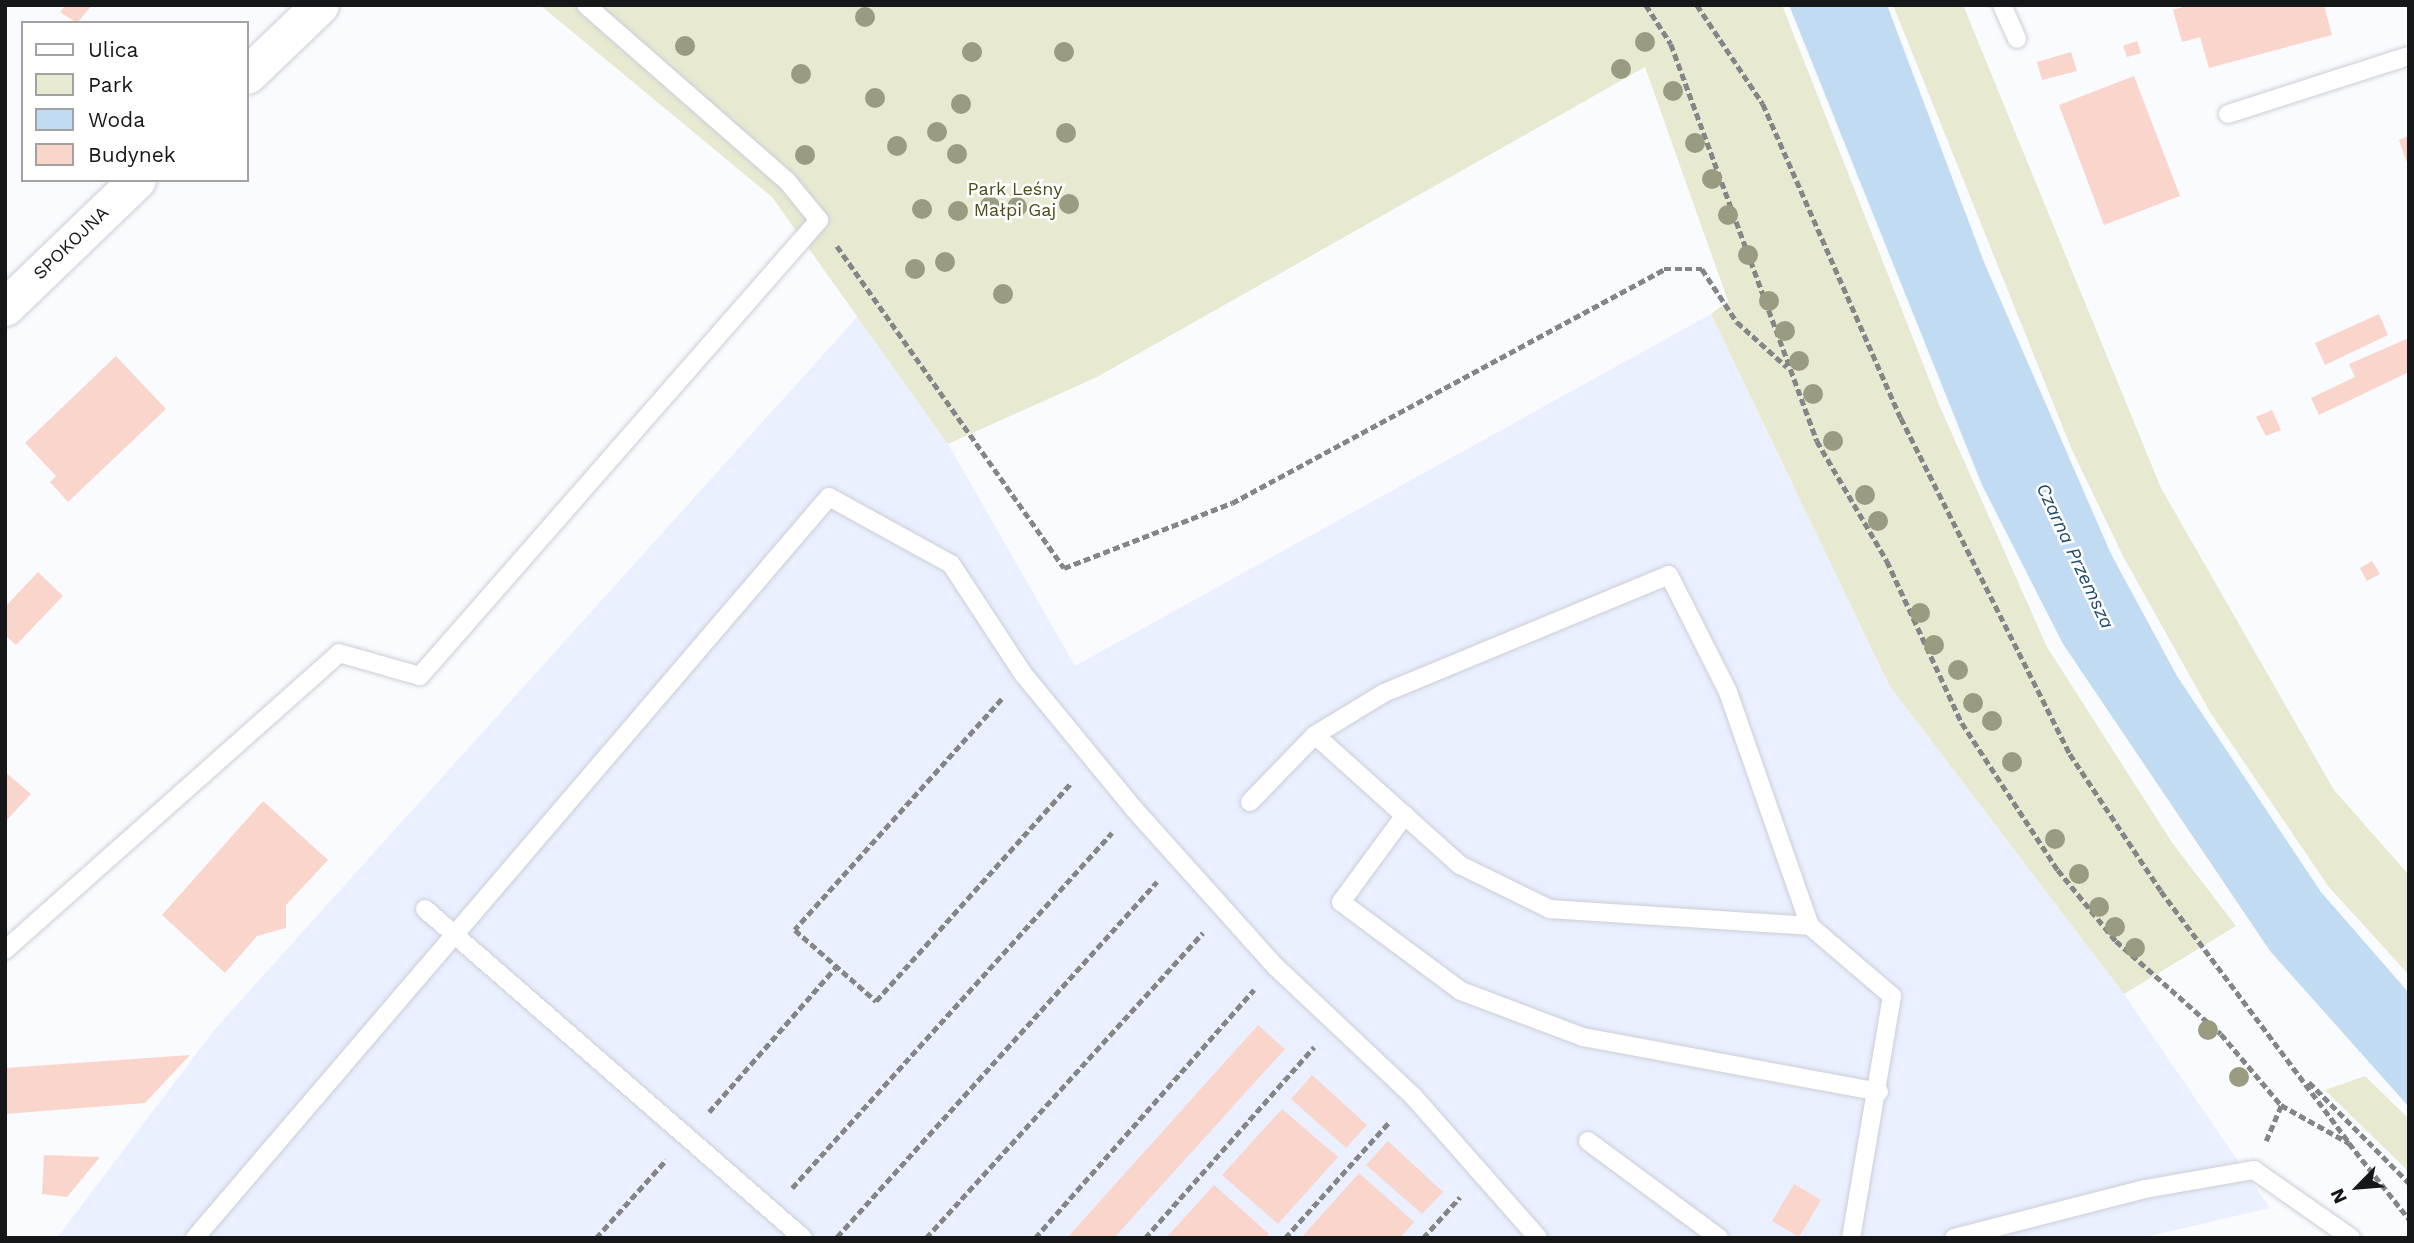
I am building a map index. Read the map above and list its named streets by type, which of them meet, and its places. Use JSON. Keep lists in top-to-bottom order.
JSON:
{
  "streets": {
    "street": ["SPOKOJNA"]
  },
  "water": ["Czarna Przemsza"],
  "parks": ["Park Leśny Małpi Gaj"],
  "legend": [
    "Ulica",
    "Park",
    "Woda",
    "Budynek"
  ],
  "north": "bottom left"
}
